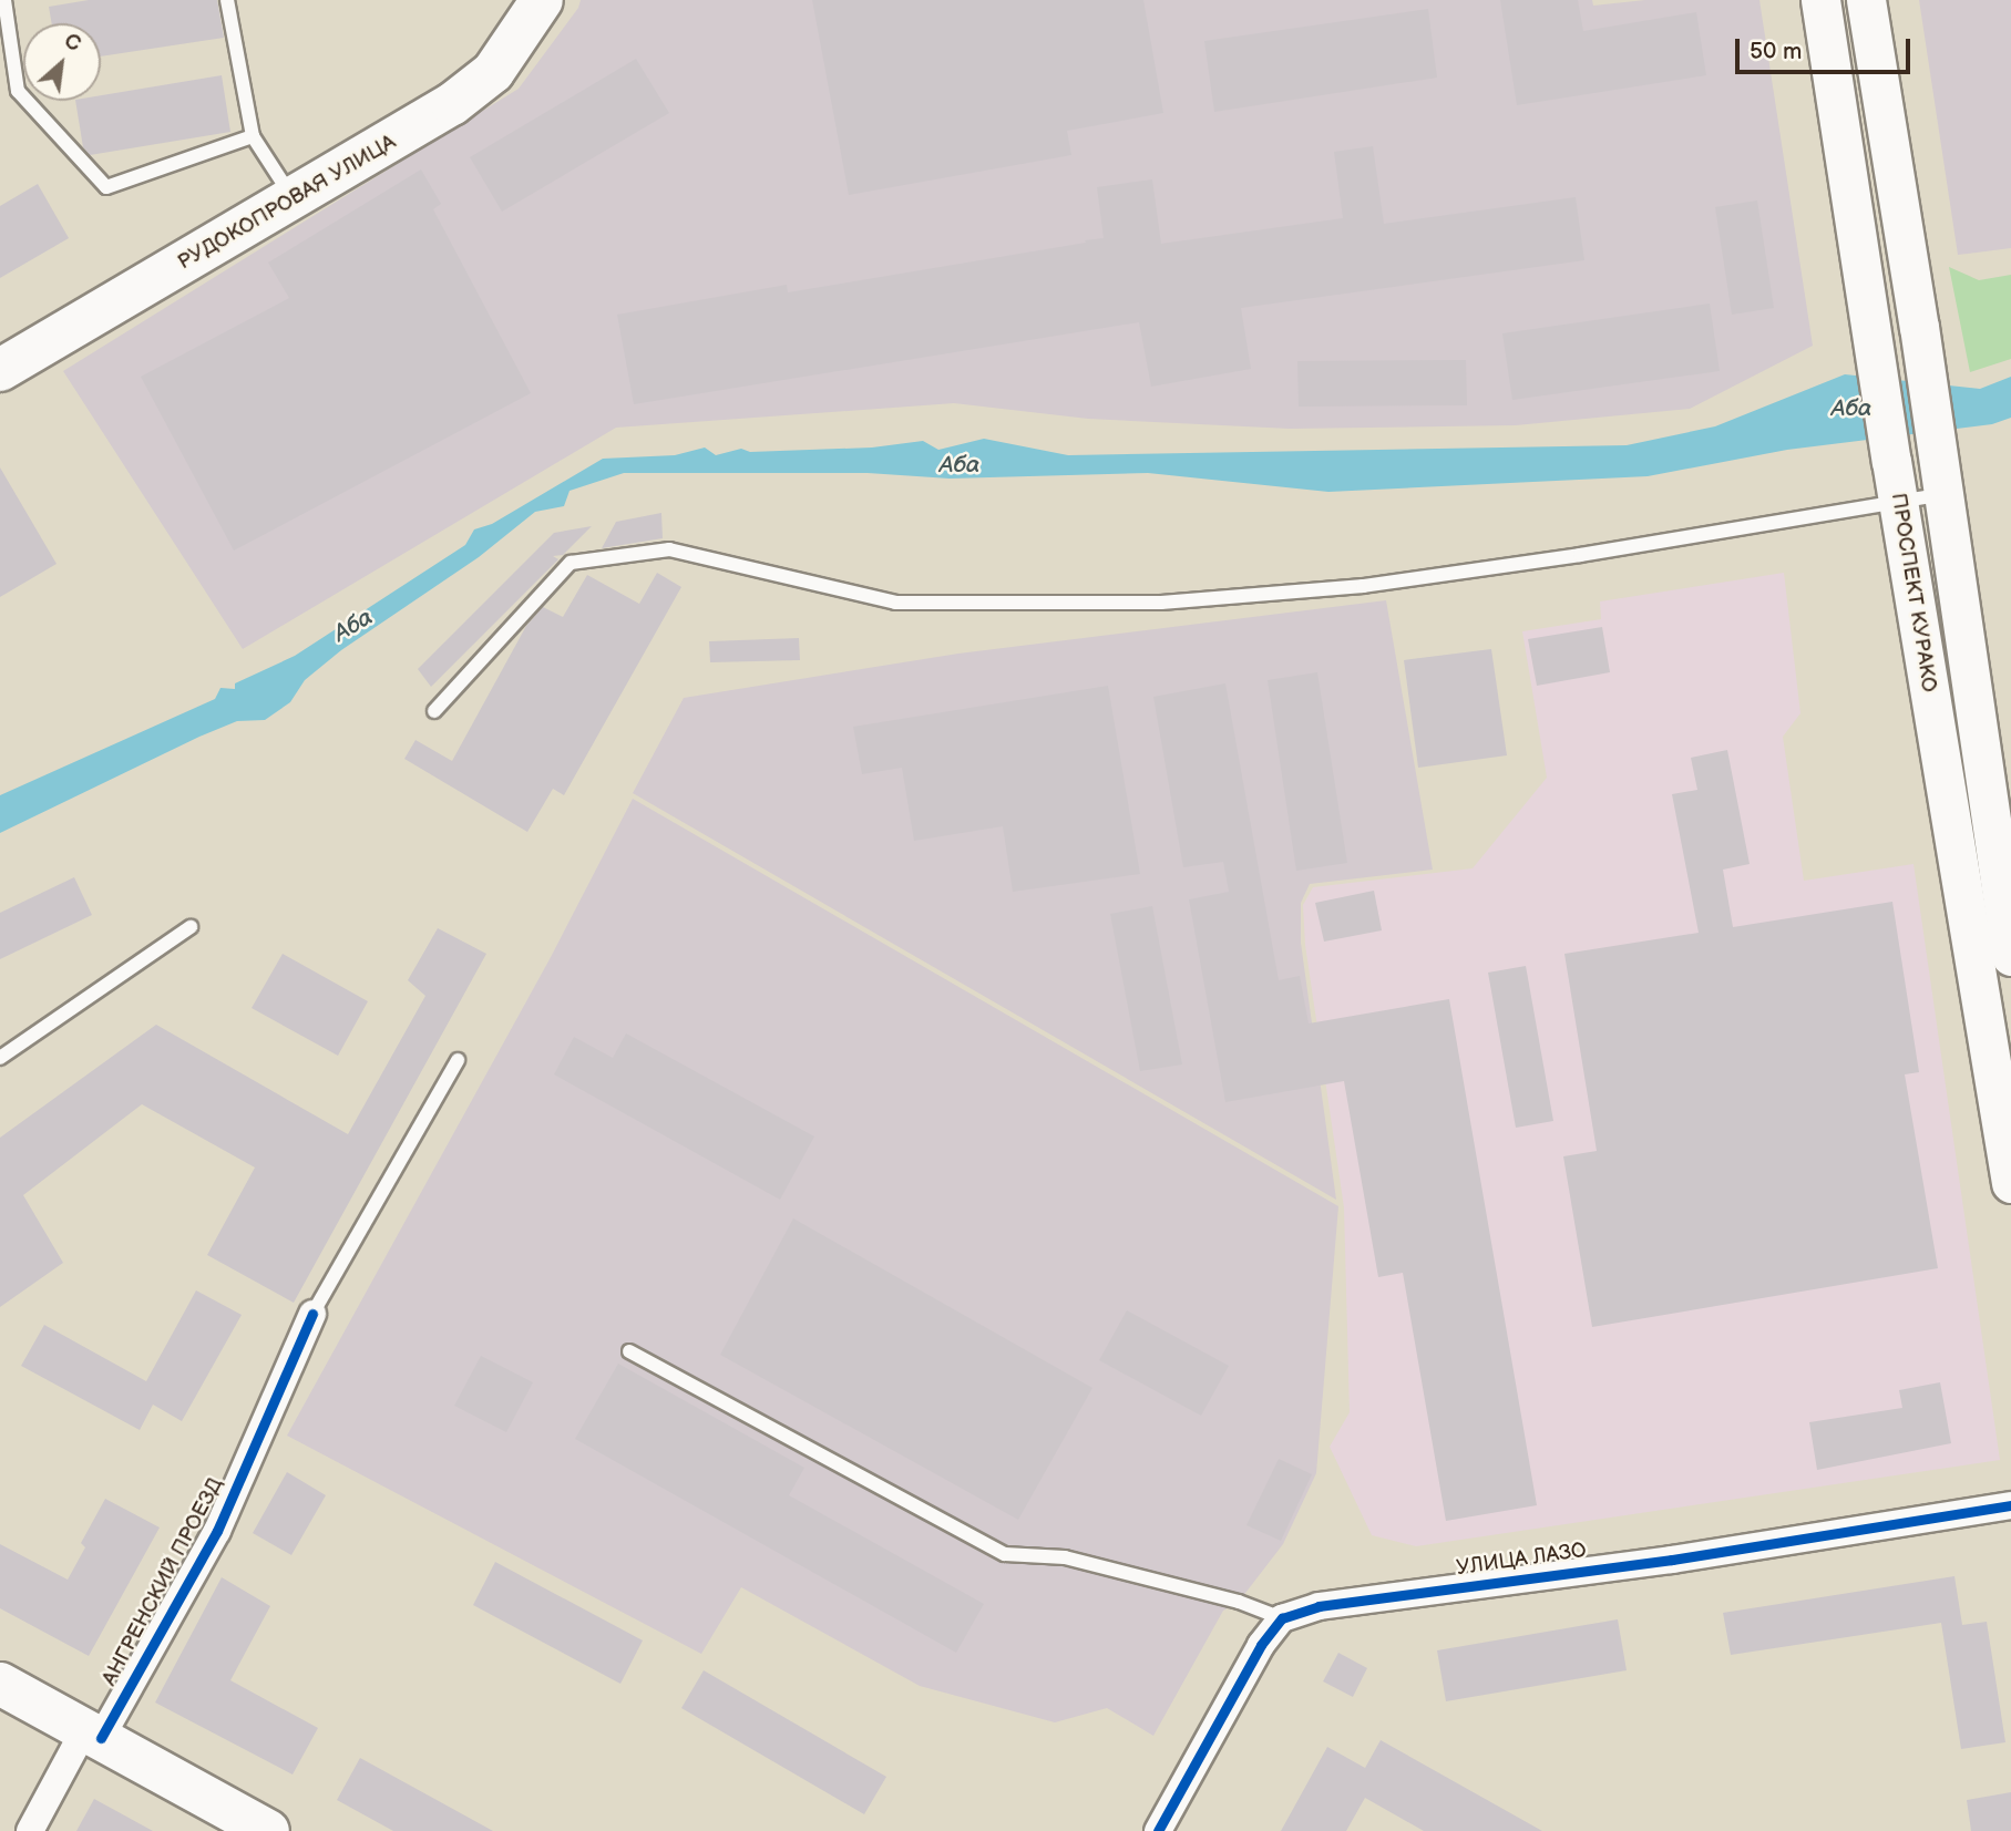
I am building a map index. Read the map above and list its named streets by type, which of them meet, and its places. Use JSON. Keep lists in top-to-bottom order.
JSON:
{
  "streets": {
    "main road": ["РУДОКОПРОВАЯ УЛИЦА", "ПРОСПЕКТ КУРАКО"],
    "street": ["УЛИЦА ЛАЗО", "АНГРЕНСКИЙ ПРОЕЗД"]
  },
  "water": ["Аба"],
  "scale_bar": "50 m",
  "north": "top right"
}
